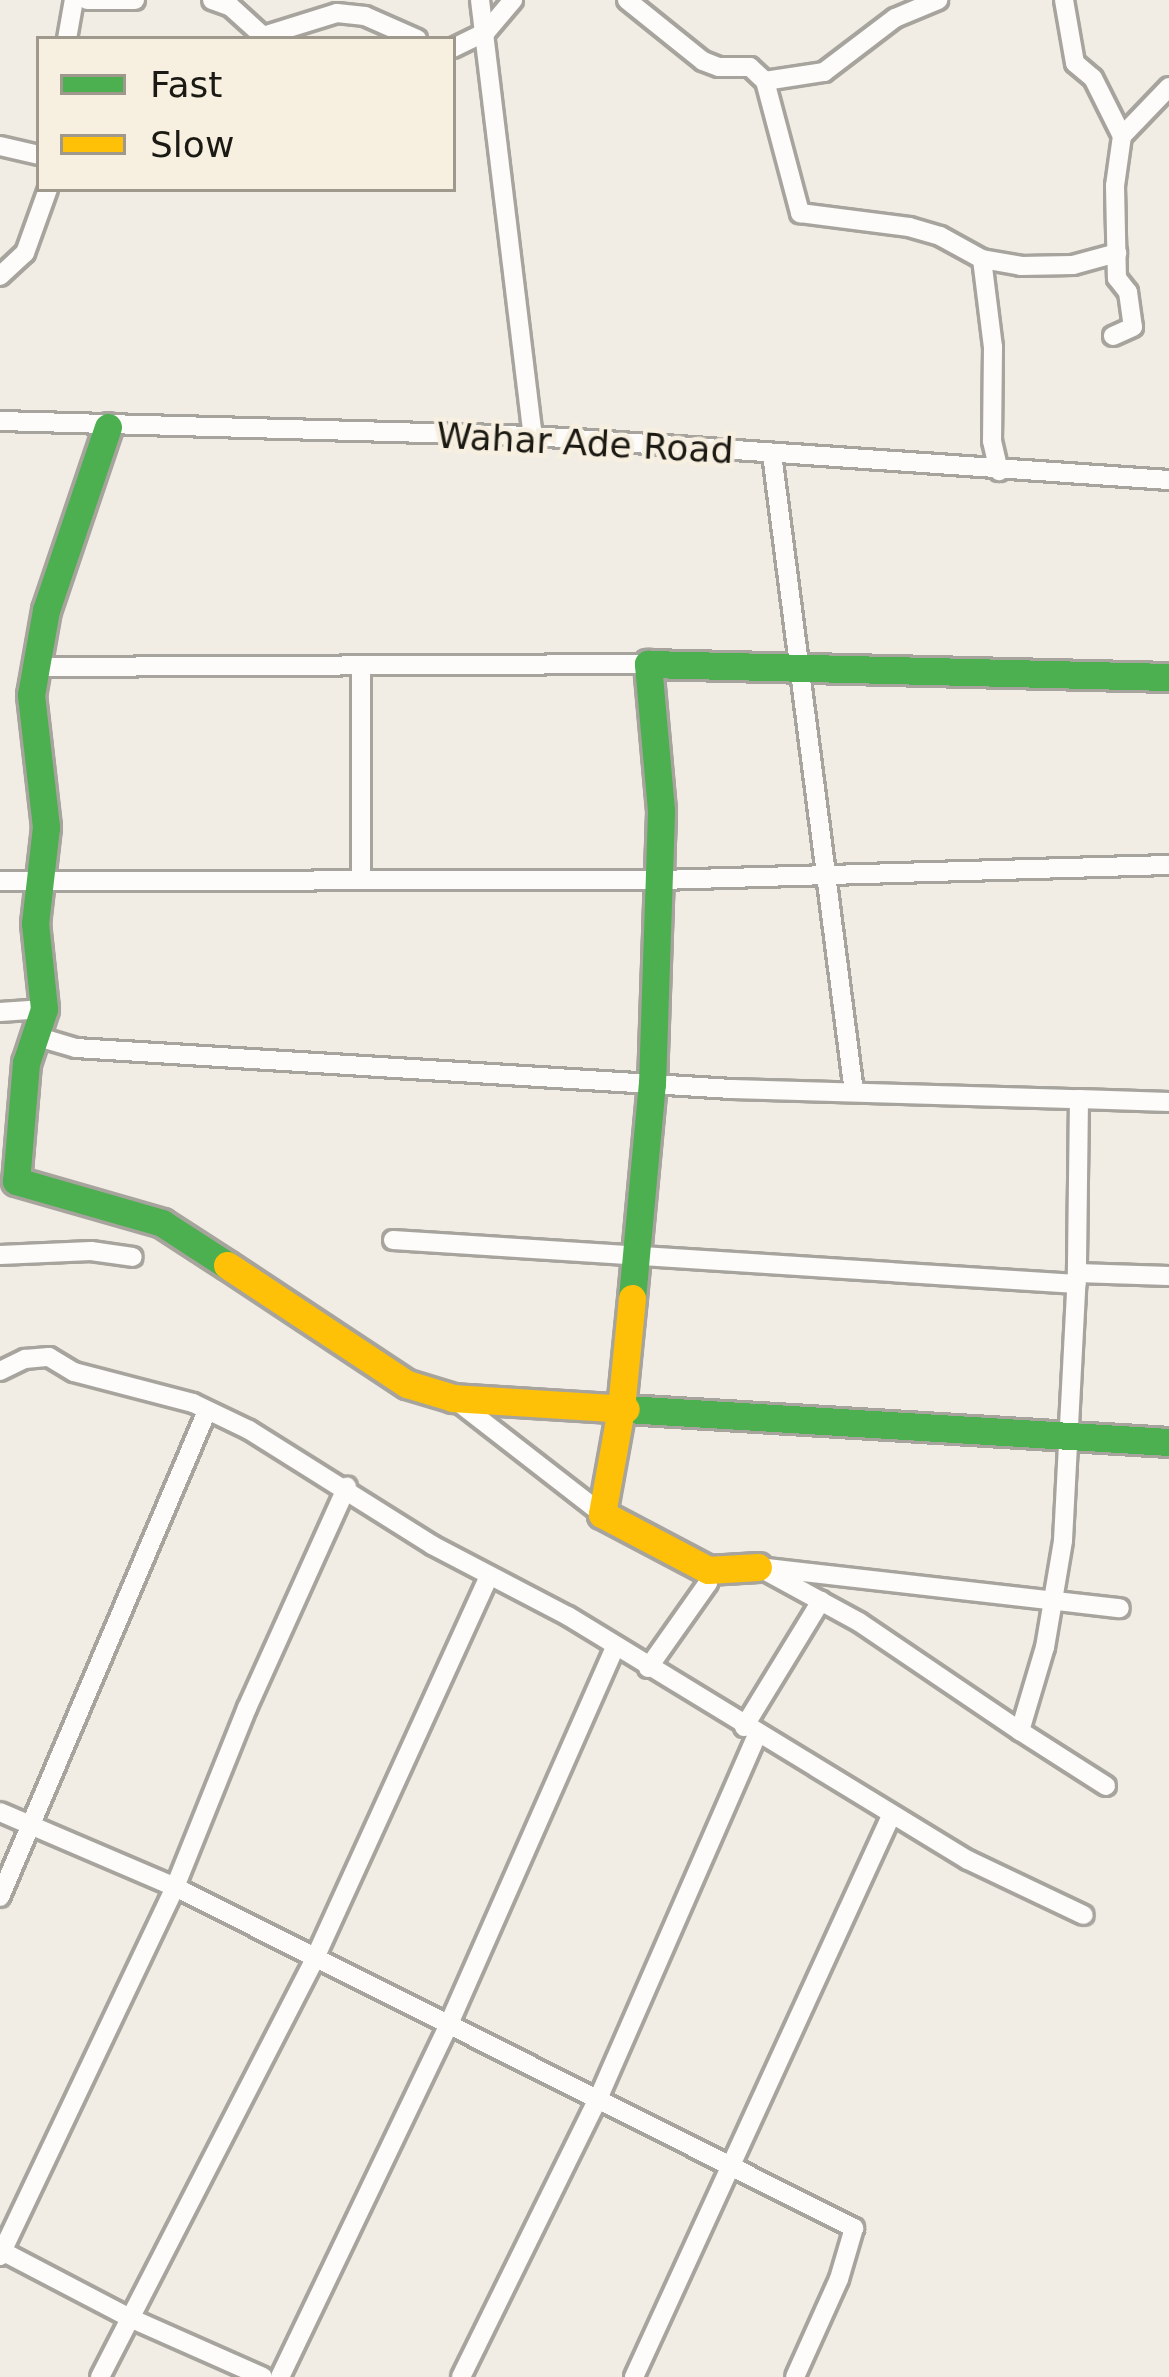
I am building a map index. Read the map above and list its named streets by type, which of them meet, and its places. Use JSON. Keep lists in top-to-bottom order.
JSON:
{
  "streets": {
    "street": ["Wahar Ade Road"]
  },
  "legend": ["Fast", "Slow"]
}
